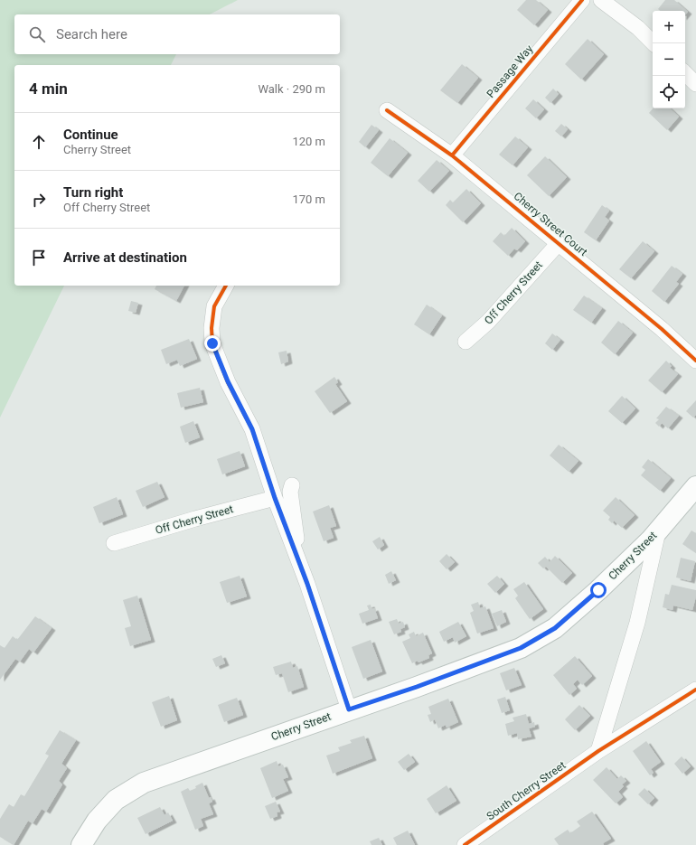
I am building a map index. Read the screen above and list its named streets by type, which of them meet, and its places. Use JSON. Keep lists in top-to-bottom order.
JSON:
{
  "streets": {
    "main road": ["Cherry Street"],
    "street": [
      "Passage Way",
      "Cherry Street Court",
      "Off Cherry Street",
      "South Cherry Street"
    ]
  },
  "crossings": [
    ["Passage Way", "Cherry Street Court"],
    ["Cherry Street Court", "Off Cherry Street"]
  ],
  "page": {
    "map_buttons": ["+", "−"],
    "search": "Search here",
    "heading": ["4 min", "Walk · 290 m"],
    "list": [
      ["Continue", "Cherry Street", "120 m"],
      ["Turn right", "Off Cherry Street", "170 m"],
      "Arrive at destination"
    ]
  }
}
